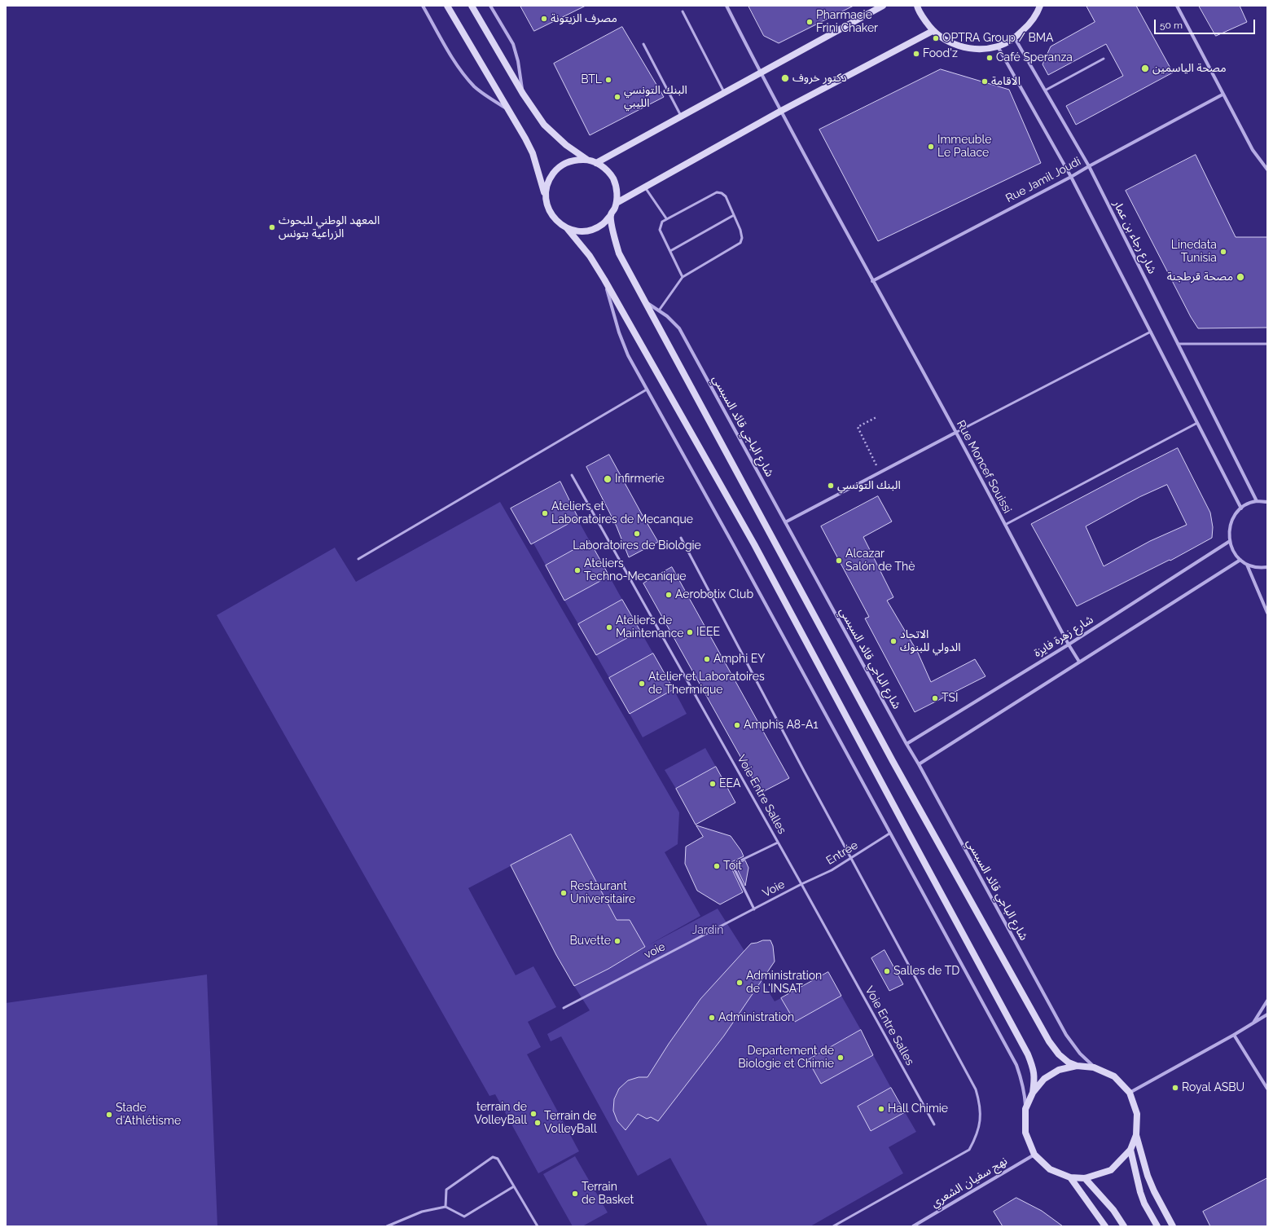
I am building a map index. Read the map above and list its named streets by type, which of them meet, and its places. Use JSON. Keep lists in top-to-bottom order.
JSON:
{
  "streets": {
    "street": [
      "Rue Jamil Joudi",
      "شارع رجاء بن عمار",
      "شارع الباجي قائد السبسي",
      "Rue Moncef Souissi",
      "شارع زهرة فايزة",
      "نهج سفيان الشعري"
    ],
    "lane": [
      "Voie Entre Salles",
      "Entrée",
      "Voie",
      "voie"
    ]
  },
  "crossings": [
    ["Rue Jamil Joudi", "شارع رجاء بن عمار"],
    ["Rue Jamil Joudi", "Rue Moncef Souissi"],
    ["شارع الباجي قائد السبسي", "شارع زهرة فايزة"],
    ["شارع الباجي قائد السبسي", "نهج سفيان الشعري"],
    ["Rue Moncef Souissi", "شارع زهرة فايزة"],
    ["Voie Entre Salles", "Entrée"],
    ["Voie Entre Salles", "Voie"],
    ["Entrée", "Voie"],
    ["Voie", "voie"]
  ],
  "parks": ["Jardin"],
  "places": [
    "مصرف الزيتونة",
    "Pharmacie Frini Chaker",
    "OPTRA Group / BMA",
    "Food'z",
    "Café Speranza",
    "مصحة الياسمين",
    "دكتور خروف",
    "BTL",
    "الاقامة",
    "البنك التونسي الليبي",
    "Immeuble Le Palace",
    "المعهد الوطني للبحوث الزراعية بتونس",
    "Linedata Tunisia",
    "مصحة قرطجنة",
    "Infirmerie",
    "البنك التونسي",
    "Ateliers et Laboratoires de Mecanque",
    "Laboratoires de Biologie",
    "Alcazar Salón de Thè",
    "Ateliers Techno-Mecanique",
    "Aerobotix Club",
    "Ateliers de Maintenance",
    "IEEE",
    "الاتحاد الدولي للبنوك",
    "Amphi EY",
    "Atelier et Laboratoires de Thermique",
    "TSI",
    "Amphis A8-A1",
    "EEA",
    "Toit",
    "Restaurant Universitaire",
    "Buvette",
    "Salles de TD",
    "Administration de L'INSAT",
    "Administration",
    "Departement de Biologie et Chimie",
    "Royal ASBU",
    "Hall Chimie",
    "terrain de VolleyBall",
    "Stade d'Athlétisme",
    "Terrain de VolleyBall",
    "Terrain de Basket"
  ],
  "scale_bar": "50 m"
}
